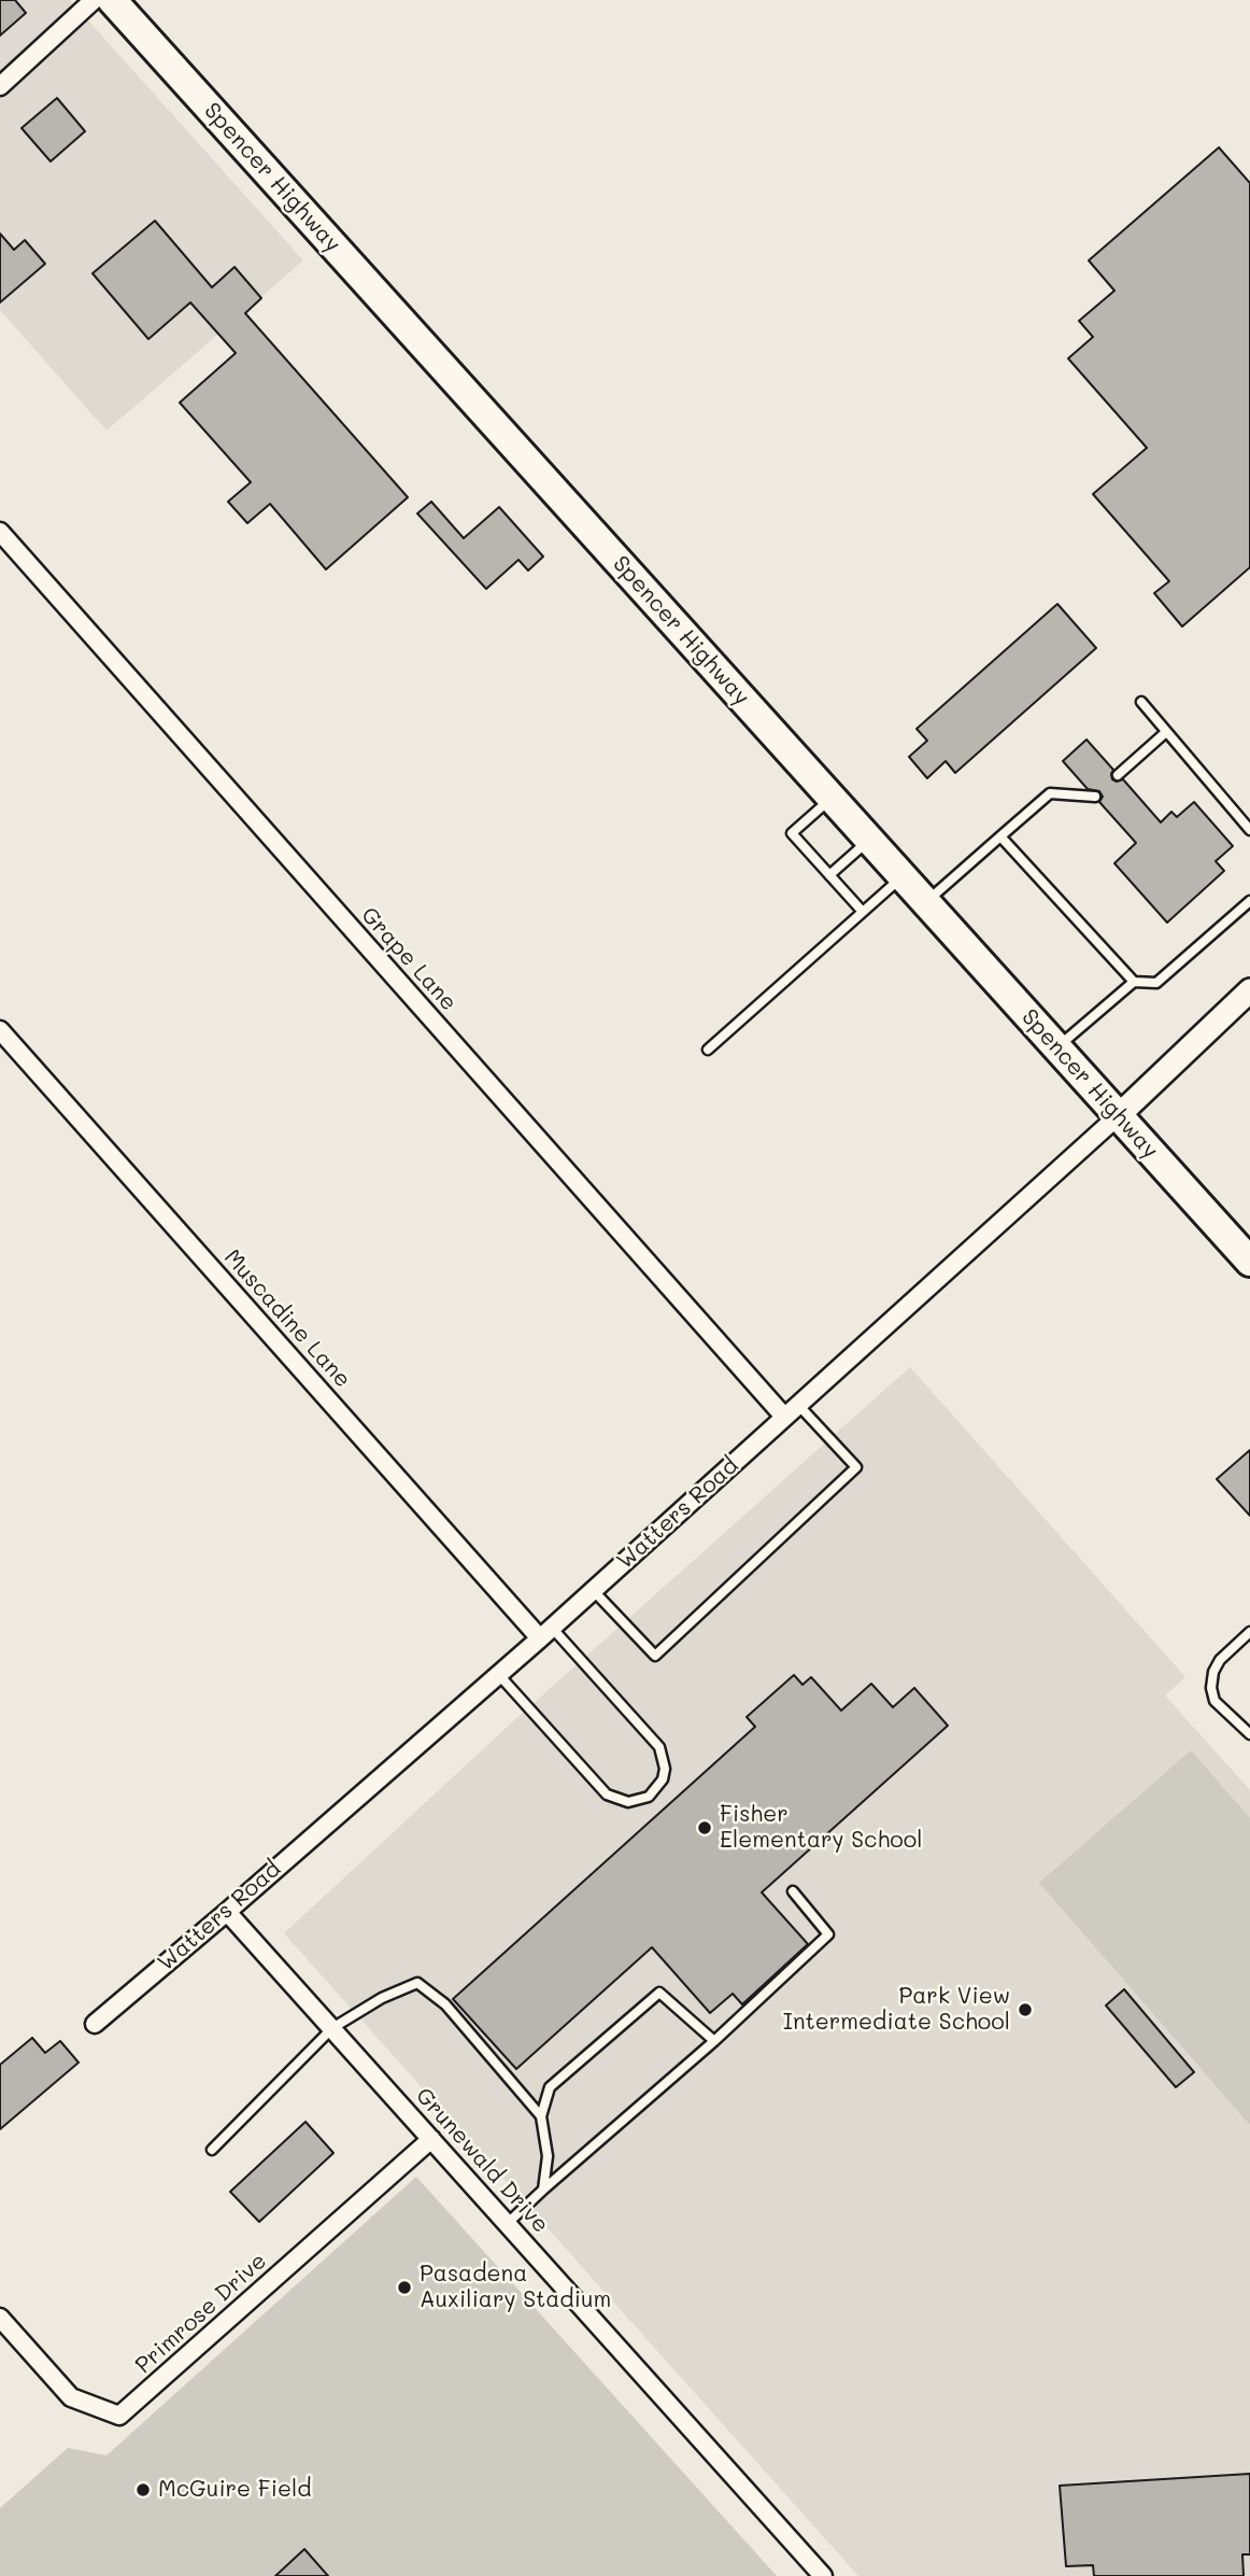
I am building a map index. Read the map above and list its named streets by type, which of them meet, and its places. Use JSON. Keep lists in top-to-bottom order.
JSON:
{
  "streets": {
    "main road": ["Spencer Highway"],
    "street": [
      "Grape Lane",
      "Muscadine Lane",
      "Watters Road",
      "Grunewald Drive",
      "Primrose Drive"
    ]
  },
  "crossings": [
    ["Spencer Highway", "Watters Road"],
    ["Grape Lane", "Watters Road"],
    ["Muscadine Lane", "Watters Road"],
    ["Watters Road", "Grunewald Drive"],
    ["Grunewald Drive", "Primrose Drive"]
  ],
  "places": [
    "Fisher Elementary School",
    "Park View Intermediate School",
    "Pasadena Auxiliary Stadium",
    "McGuire Field"
  ]
}
